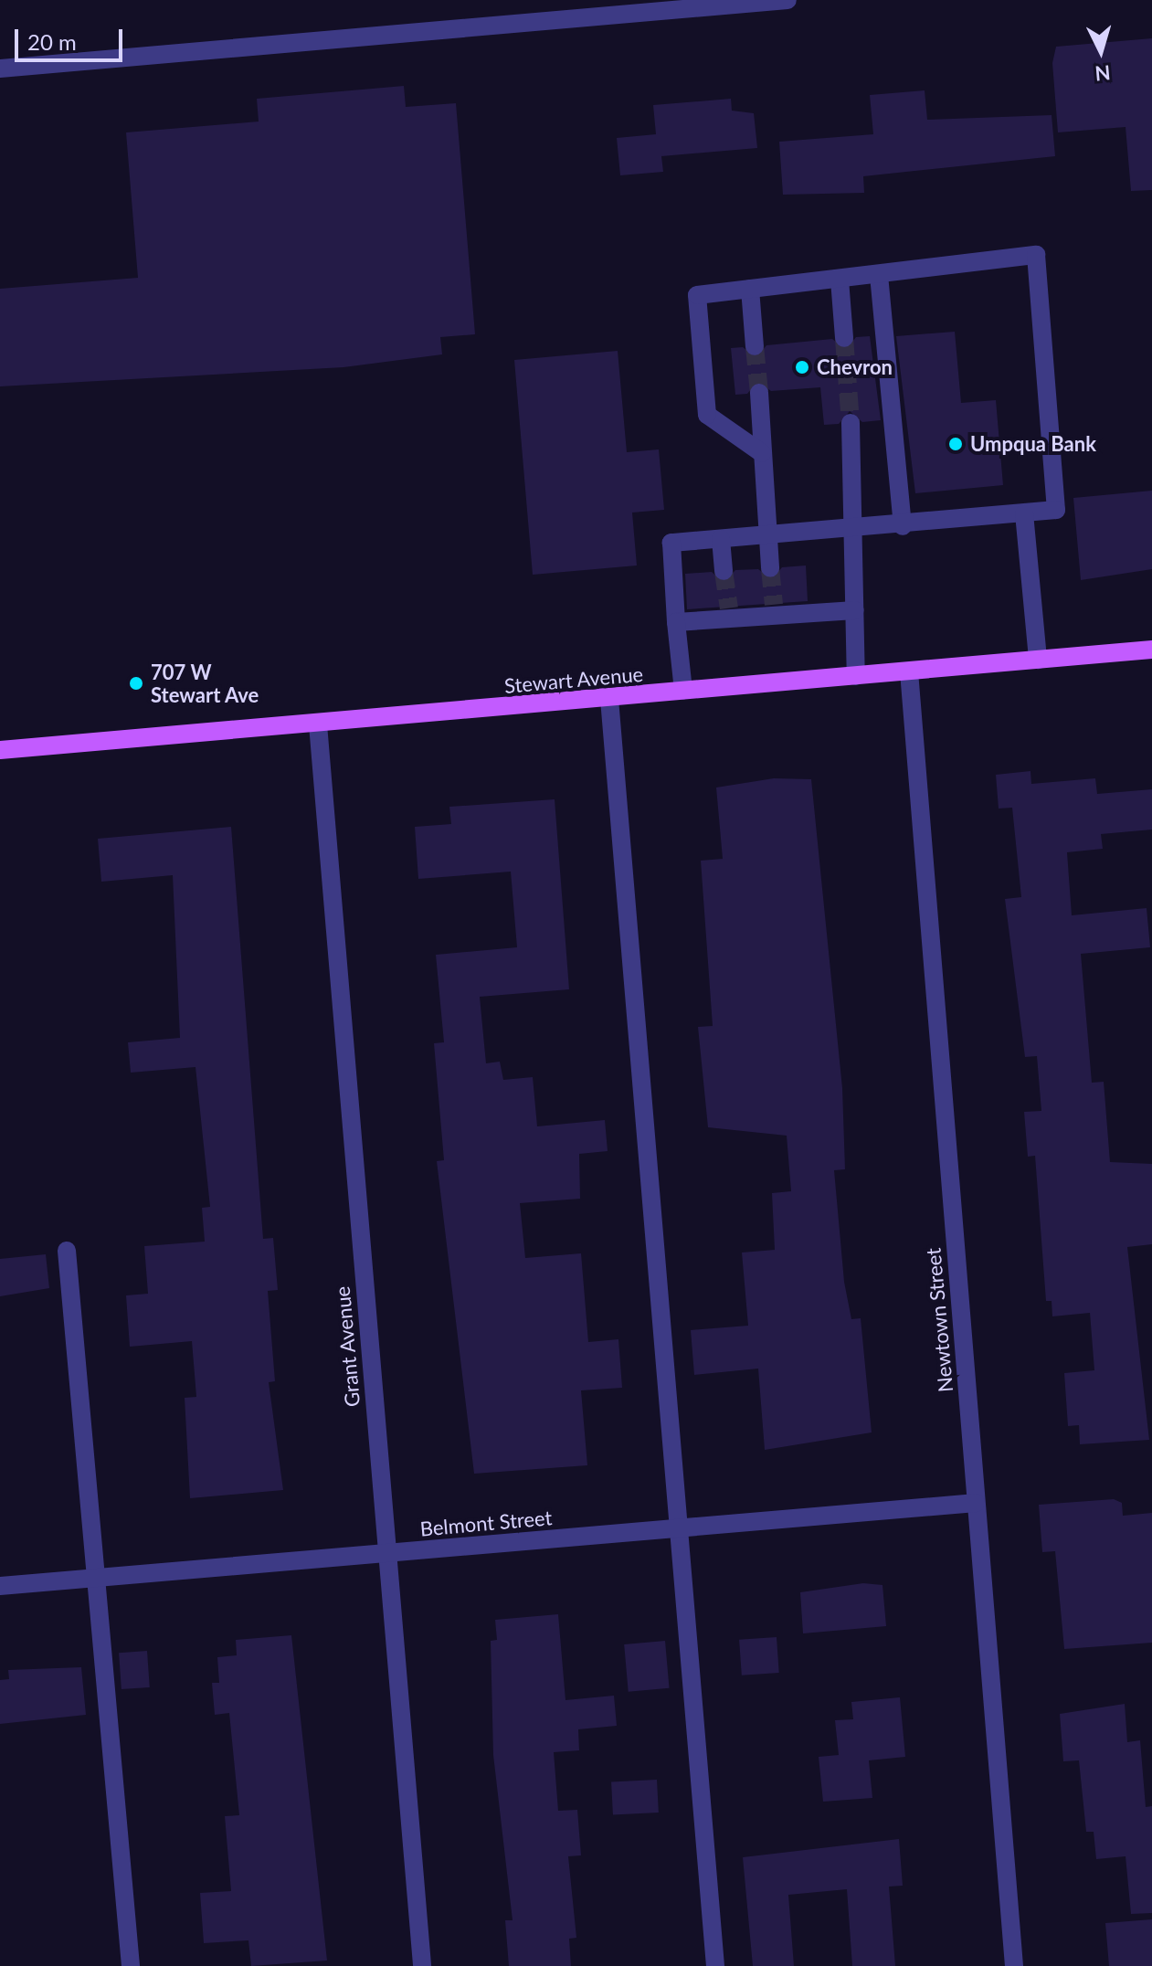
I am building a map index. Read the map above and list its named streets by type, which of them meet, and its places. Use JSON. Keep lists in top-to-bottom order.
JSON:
{
  "streets": {
    "main road": ["Stewart Avenue"],
    "street": ["Newtown Street", "Grant Avenue", "Belmont Street"]
  },
  "crossings": [
    ["Stewart Avenue", "Newtown Street"],
    ["Stewart Avenue", "Grant Avenue"],
    ["Newtown Street", "Belmont Street"],
    ["Grant Avenue", "Belmont Street"]
  ],
  "places": ["Chevron", "Umpqua Bank", "707 W Stewart Ave"],
  "scale_bar": "20 m",
  "north": "bottom"
}
